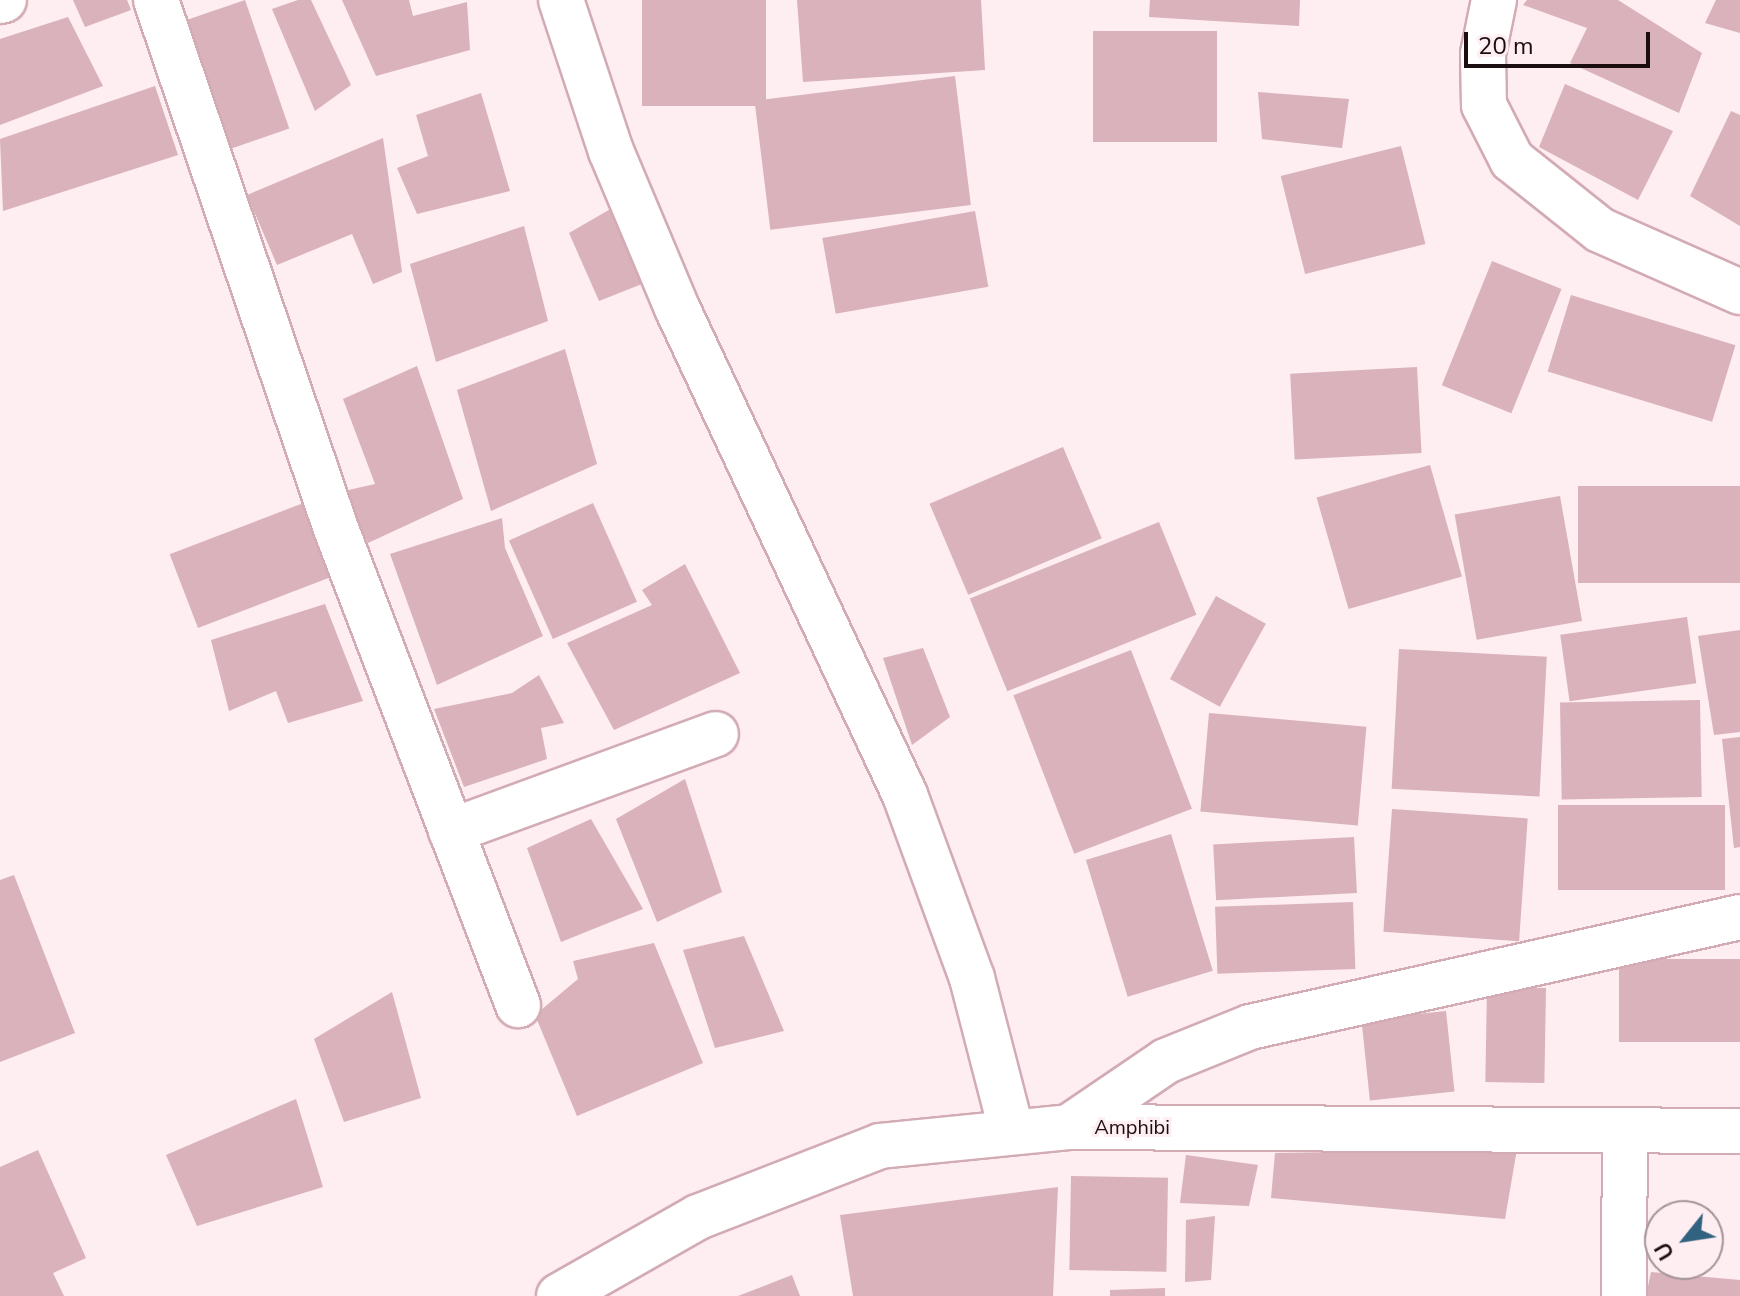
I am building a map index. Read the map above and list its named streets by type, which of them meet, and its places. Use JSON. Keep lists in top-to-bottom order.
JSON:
{
  "streets": {
    "street": ["Amphibi"]
  },
  "scale_bar": "20 m",
  "north": "bottom left"
}
